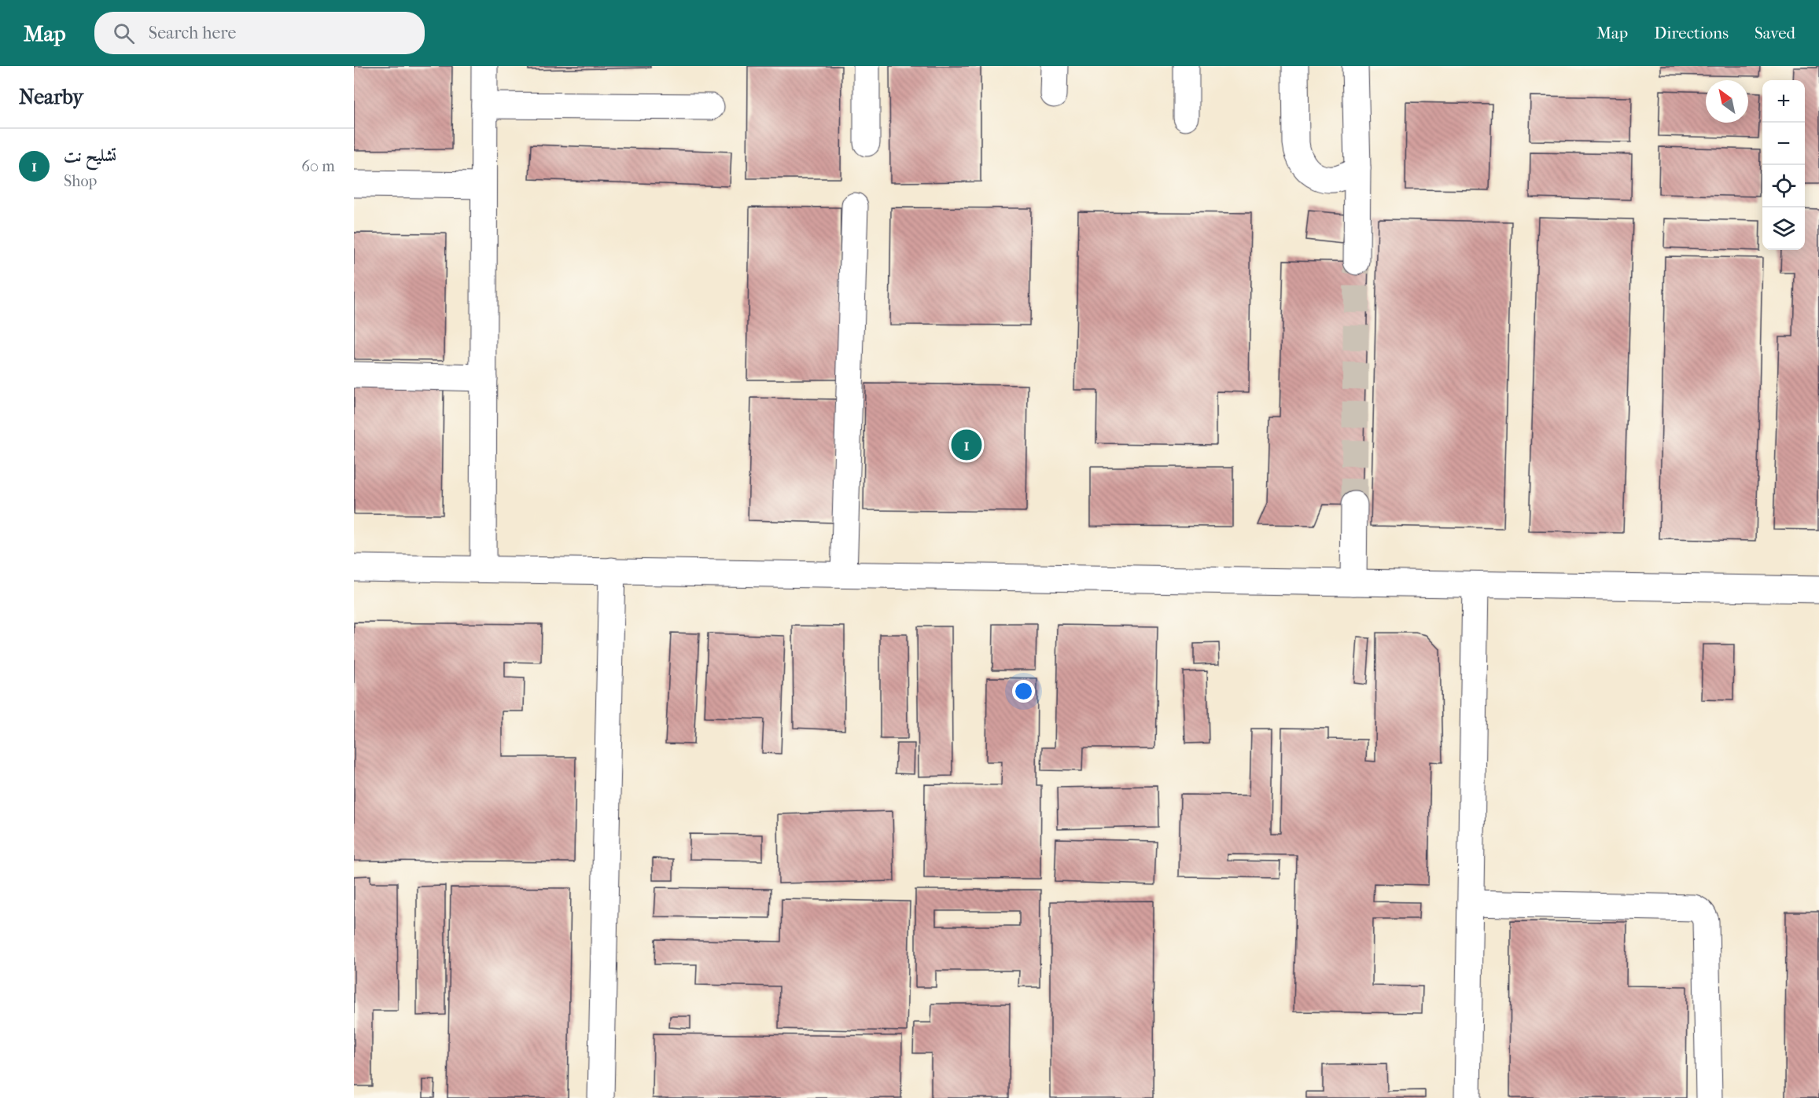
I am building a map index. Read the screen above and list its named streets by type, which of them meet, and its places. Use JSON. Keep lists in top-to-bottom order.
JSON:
{
  "north": "top left",
  "page": {
    "header": "Map",
    "search": "Search here",
    "nav": ["Map", "Directions", "Saved"],
    "heading": "Nearby",
    "map_buttons": ["+", "−"],
    "list": [
      {
        "mark": "1",
        "name": "تشليح نت",
        "note": "Shop",
        "value": "60 m"
      }
    ],
    "pins": "1"
  }
}
